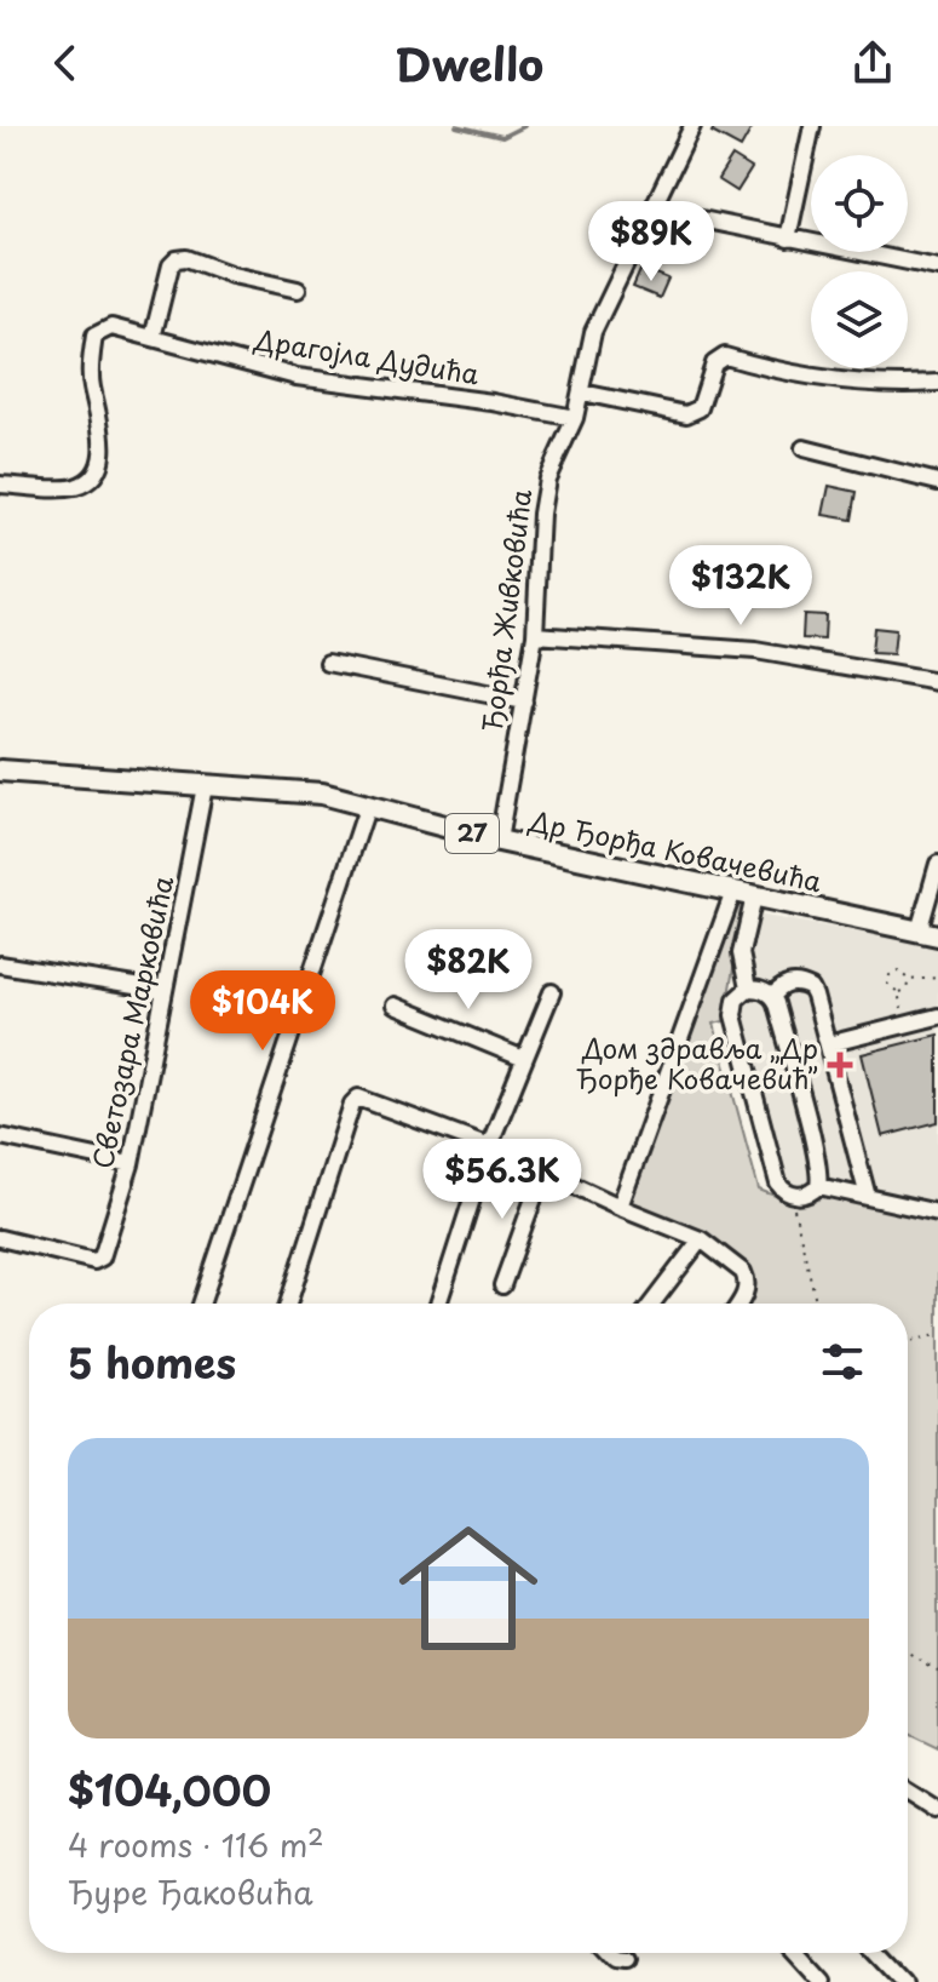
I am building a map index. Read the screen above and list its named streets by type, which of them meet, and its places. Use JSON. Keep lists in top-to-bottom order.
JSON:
{
  "streets": {
    "main road": ["27", "Др Ђорђа Ковачевића"],
    "street": ["Драгојла Дудића", "Ђорђа Живковића", "Светозара Марковића"]
  },
  "crossings": [
    ["Драгојла Дудића", "Ђорђа Живковића"],
    ["Ђорђа Живковића", "Др Ђорђа Ковачевића"],
    ["Др Ђорђа Ковачевића", "Светозара Марковића"]
  ],
  "places": {
    "health": ["Дом здравља „Др Ђорђе Ковачевић”"]
  },
  "page": {
    "header": "Dwello",
    "price": [
      "$89K",
      "$132K",
      "$82K",
      "$104K",
      "$56.3K"
    ],
    "heading": "5 homes",
    "list": [
      {
        "name": "$104,000",
        "note": "4 rooms · 116 m² · Ђуре Ђаковића"
      }
    ]
  }
}
